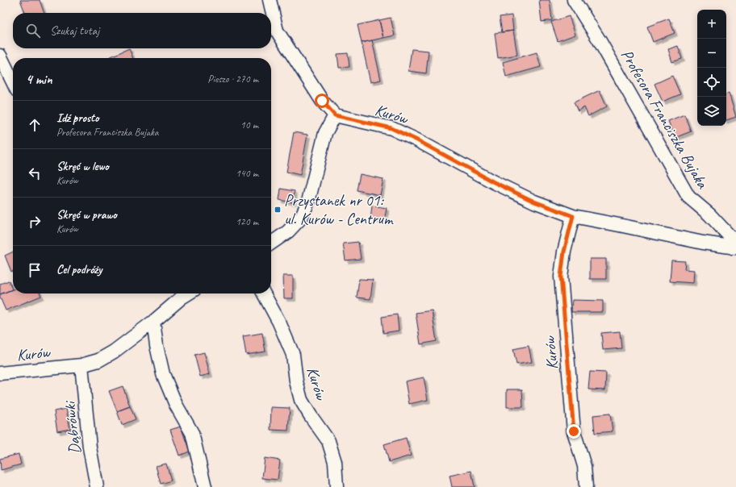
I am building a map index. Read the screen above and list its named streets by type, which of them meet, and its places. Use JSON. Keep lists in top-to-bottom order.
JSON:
{
  "streets": {
    "street": ["Kurów", "Profesora Franciszka Bujaka", "Dąbrówki"]
  },
  "crossings": [
    ["Kurów", "Profesora Franciszka Bujaka"],
    ["Kurów", "Dąbrówki"]
  ],
  "places": {
    "transit": ["Przystanek nr 01: ul. Kurów - Centrum"]
  },
  "page": {
    "map_buttons": ["+", "−"],
    "search": "Szukaj tutaj",
    "heading": ["4 min", "Pieszo · 270 m"],
    "list": [
      ["Idź prosto", "Profesora Franciszka Bujaka", "10 m"],
      ["Skręć w lewo", "Kurów", "140 m"],
      ["Skręć w prawo", "Kurów", "120 m"],
      "Cel podróży"
    ]
  }
}
